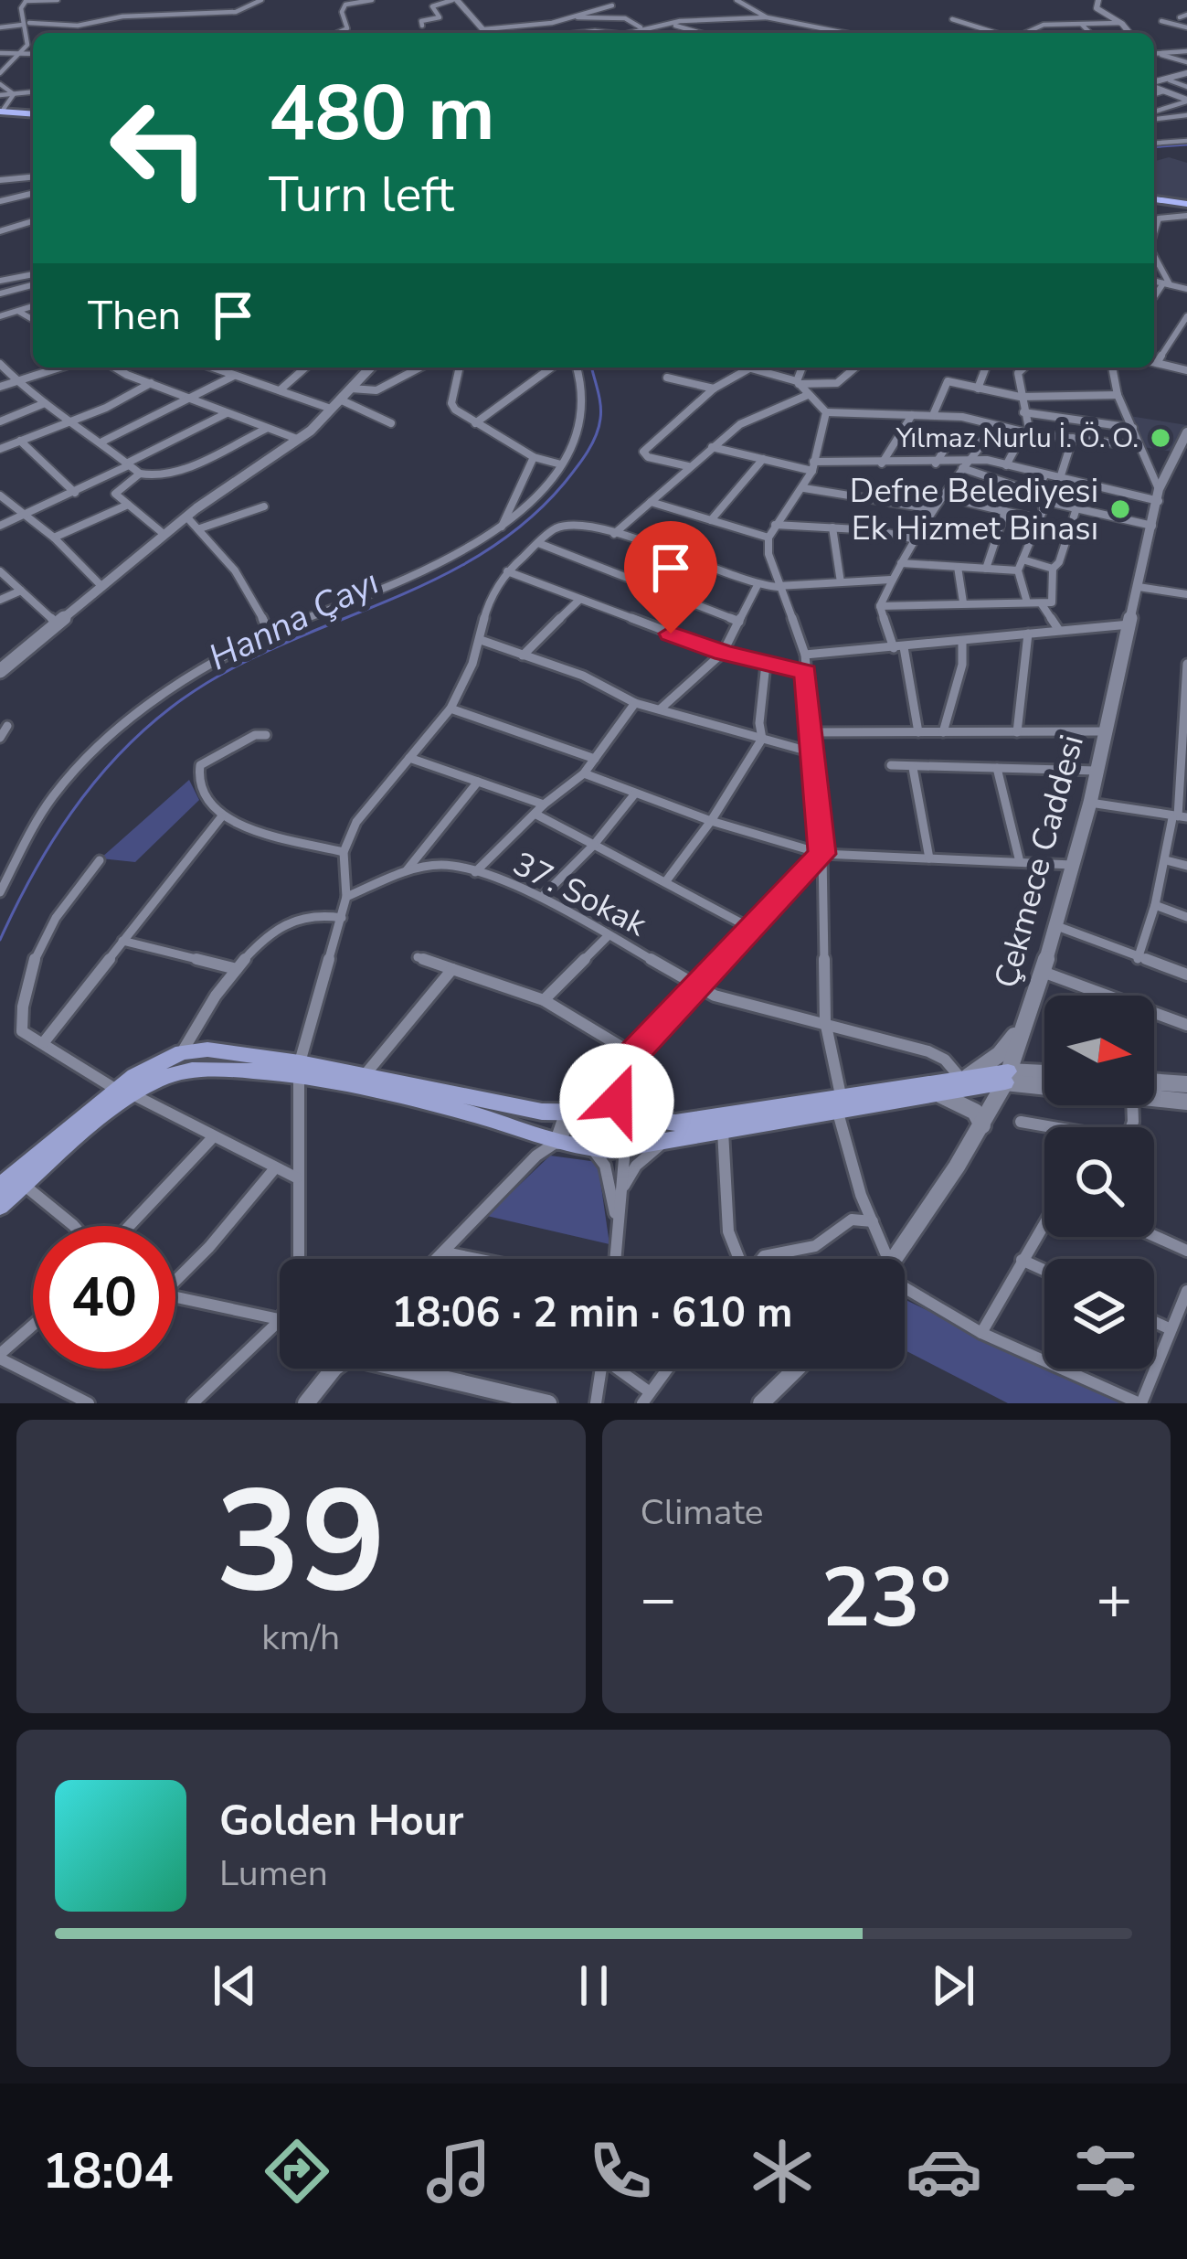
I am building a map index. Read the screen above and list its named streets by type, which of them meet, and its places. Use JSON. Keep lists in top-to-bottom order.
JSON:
{
  "streets": {
    "street": ["Çekmece Caddesi", "37. Sokak"]
  },
  "water": ["Hanna Çayı"],
  "places": ["Yılmaz Nurlu İ. Ö. O.", "Defne Belediyesi Ek Hizmet Binası"],
  "north": "right",
  "page": {
    "turn": ["480 m", "Turn left"],
    "then": "Then",
    "limit": "40",
    "trip": "18:06 · 2 min · 610 m",
    "tile": [
      ["39", "km/h"],
      "Climate"
    ],
    "heat": ["−", "23°", "+"],
    "song": ["Golden Hour", "Lumen"],
    "tabs": "18:04"
  }
}
